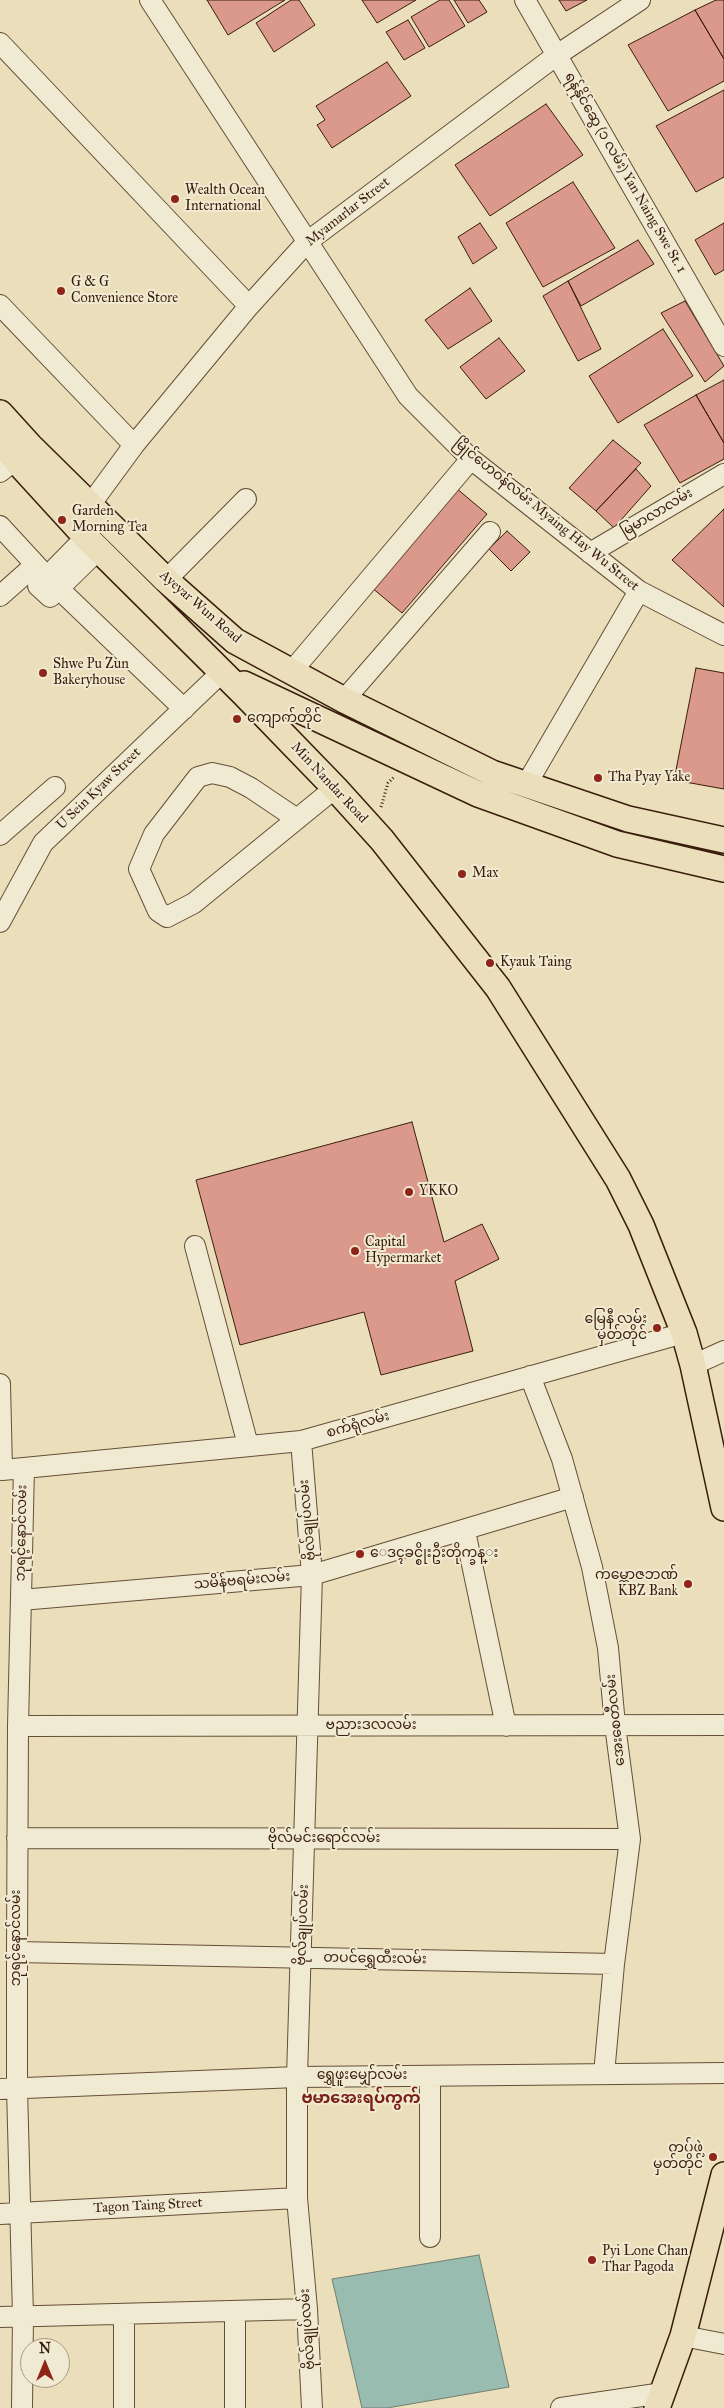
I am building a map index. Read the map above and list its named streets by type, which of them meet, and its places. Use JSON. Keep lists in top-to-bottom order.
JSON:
{
  "streets": {
    "main road": ["Ayeyar Wun Road", "Min Nandar Road"],
    "street": [
      "ရန်နိုင်ဆွေ (၁ လမ်း) Yan Naing Swe St. 1",
      "Myamarlar Street",
      "မြမာလာလမ်း",
      "မြိုင်ဟေဝန်လမ်း Myaing Hay Wu Street",
      "U Sein Kyaw Street",
      "စက်ရုံလမ်း",
      "ဗိုလ်ချုပ်လမ်း",
      "ဘုရင့်နောင်လမ်း",
      "သမိန်ဗရမ်းလမ်း",
      "အေးစေတီလမ်း",
      "ဗညားဒလလမ်း",
      "ဗိုလ်မင်းရောင်လမ်း",
      "တပင်ရွှေထီးလမ်း",
      "ရွှေဖူးမျှော်လမ်း",
      "Tagon Taing Street"
    ]
  },
  "crossings": [
    ["ရန်နိုင်ဆွေ (၁ လမ်း) Yan Naing Swe St. 1", "Myamarlar Street"],
    ["Myamarlar Street", "မြိုင်ဟေဝန်လမ်း Myaing Hay Wu Street"],
    ["Myamarlar Street", "Ayeyar Wun Road"],
    ["မြမာလာလမ်း", "မြိုင်ဟေဝန်လမ်း Myaing Hay Wu Street"],
    ["Ayeyar Wun Road", "Min Nandar Road"],
    ["Ayeyar Wun Road", "U Sein Kyaw Street"],
    ["Min Nandar Road", "U Sein Kyaw Street"],
    ["Min Nandar Road", "စက်ရုံလမ်း"],
    ["စက်ရုံလမ်း", "ဗိုလ်ချုပ်လမ်း"],
    ["စက်ရုံလမ်း", "ဘုရင့်နောင်လမ်း"],
    ["စက်ရုံလမ်း", "အေးစေတီလမ်း"],
    ["ဗိုလ်ချုပ်လမ်း", "သမိန်ဗရမ်းလမ်း"],
    ["ဗိုလ်ချုပ်လမ်း", "ဗညားဒလလမ်း"],
    ["ဗိုလ်ချုပ်လမ်း", "ဗိုလ်မင်းရောင်လမ်း"],
    ["ဗိုလ်ချုပ်လမ်း", "တပင်ရွှေထီးလမ်း"],
    ["ဗိုလ်ချုပ်လမ်း", "ရွှေဖူးမျှော်လမ်း"],
    ["ဗိုလ်ချုပ်လမ်း", "Tagon Taing Street"],
    ["ဘုရင့်နောင်လမ်း", "သမိန်ဗရမ်းလမ်း"],
    ["ဘုရင့်နောင်လမ်း", "ဗညားဒလလမ်း"],
    ["ဘုရင့်နောင်လမ်း", "ဗိုလ်မင်းရောင်လမ်း"],
    ["ဘုရင့်နောင်လမ်း", "တပင်ရွှေထီးလမ်း"],
    ["ဘုရင့်နောင်လမ်း", "ရွှေဖူးမျှော်လမ်း"],
    ["ဘုရင့်နောင်လမ်း", "Tagon Taing Street"],
    ["သမိန်ဗရမ်းလမ်း", "အေးစေတီလမ်း"],
    ["အေးစေတီလမ်း", "ဗညားဒလလမ်း"],
    ["အေးစေတီလမ်း", "ဗိုလ်မင်းရောင်လမ်း"],
    ["အေးစေတီလမ်း", "တပင်ရွှေထီးလမ်း"],
    ["အေးစေတီလမ်း", "ရွှေဖူးမျှော်လမ်း"]
  ],
  "districts": ["ဗမာအေးရပ်ကွက်"],
  "places": [
    "Wealth Ocean International",
    "G & G Convenience Store",
    "Garden Morning Tea",
    "Shwe Pu Zun Bakeryhouse",
    "ကျောက်တိုင်",
    "Tha Pyay Yake",
    "Max",
    "Kyauk Taing",
    "YKKO",
    "Capital Hypermarket",
    "မြေနီ လမ်း မှတ်တိုင်",
    "ေဒၚခင္စိုးဦးတိုက္ခန္း",
    "ကမ္ဘောဇဘဏ် KBZ Bank",
    "တပ်ဖွဲ့ မှတ်တိုင်",
    "Pyi Lone Chan Thar Pagoda"
  ],
  "north": "top"
}
